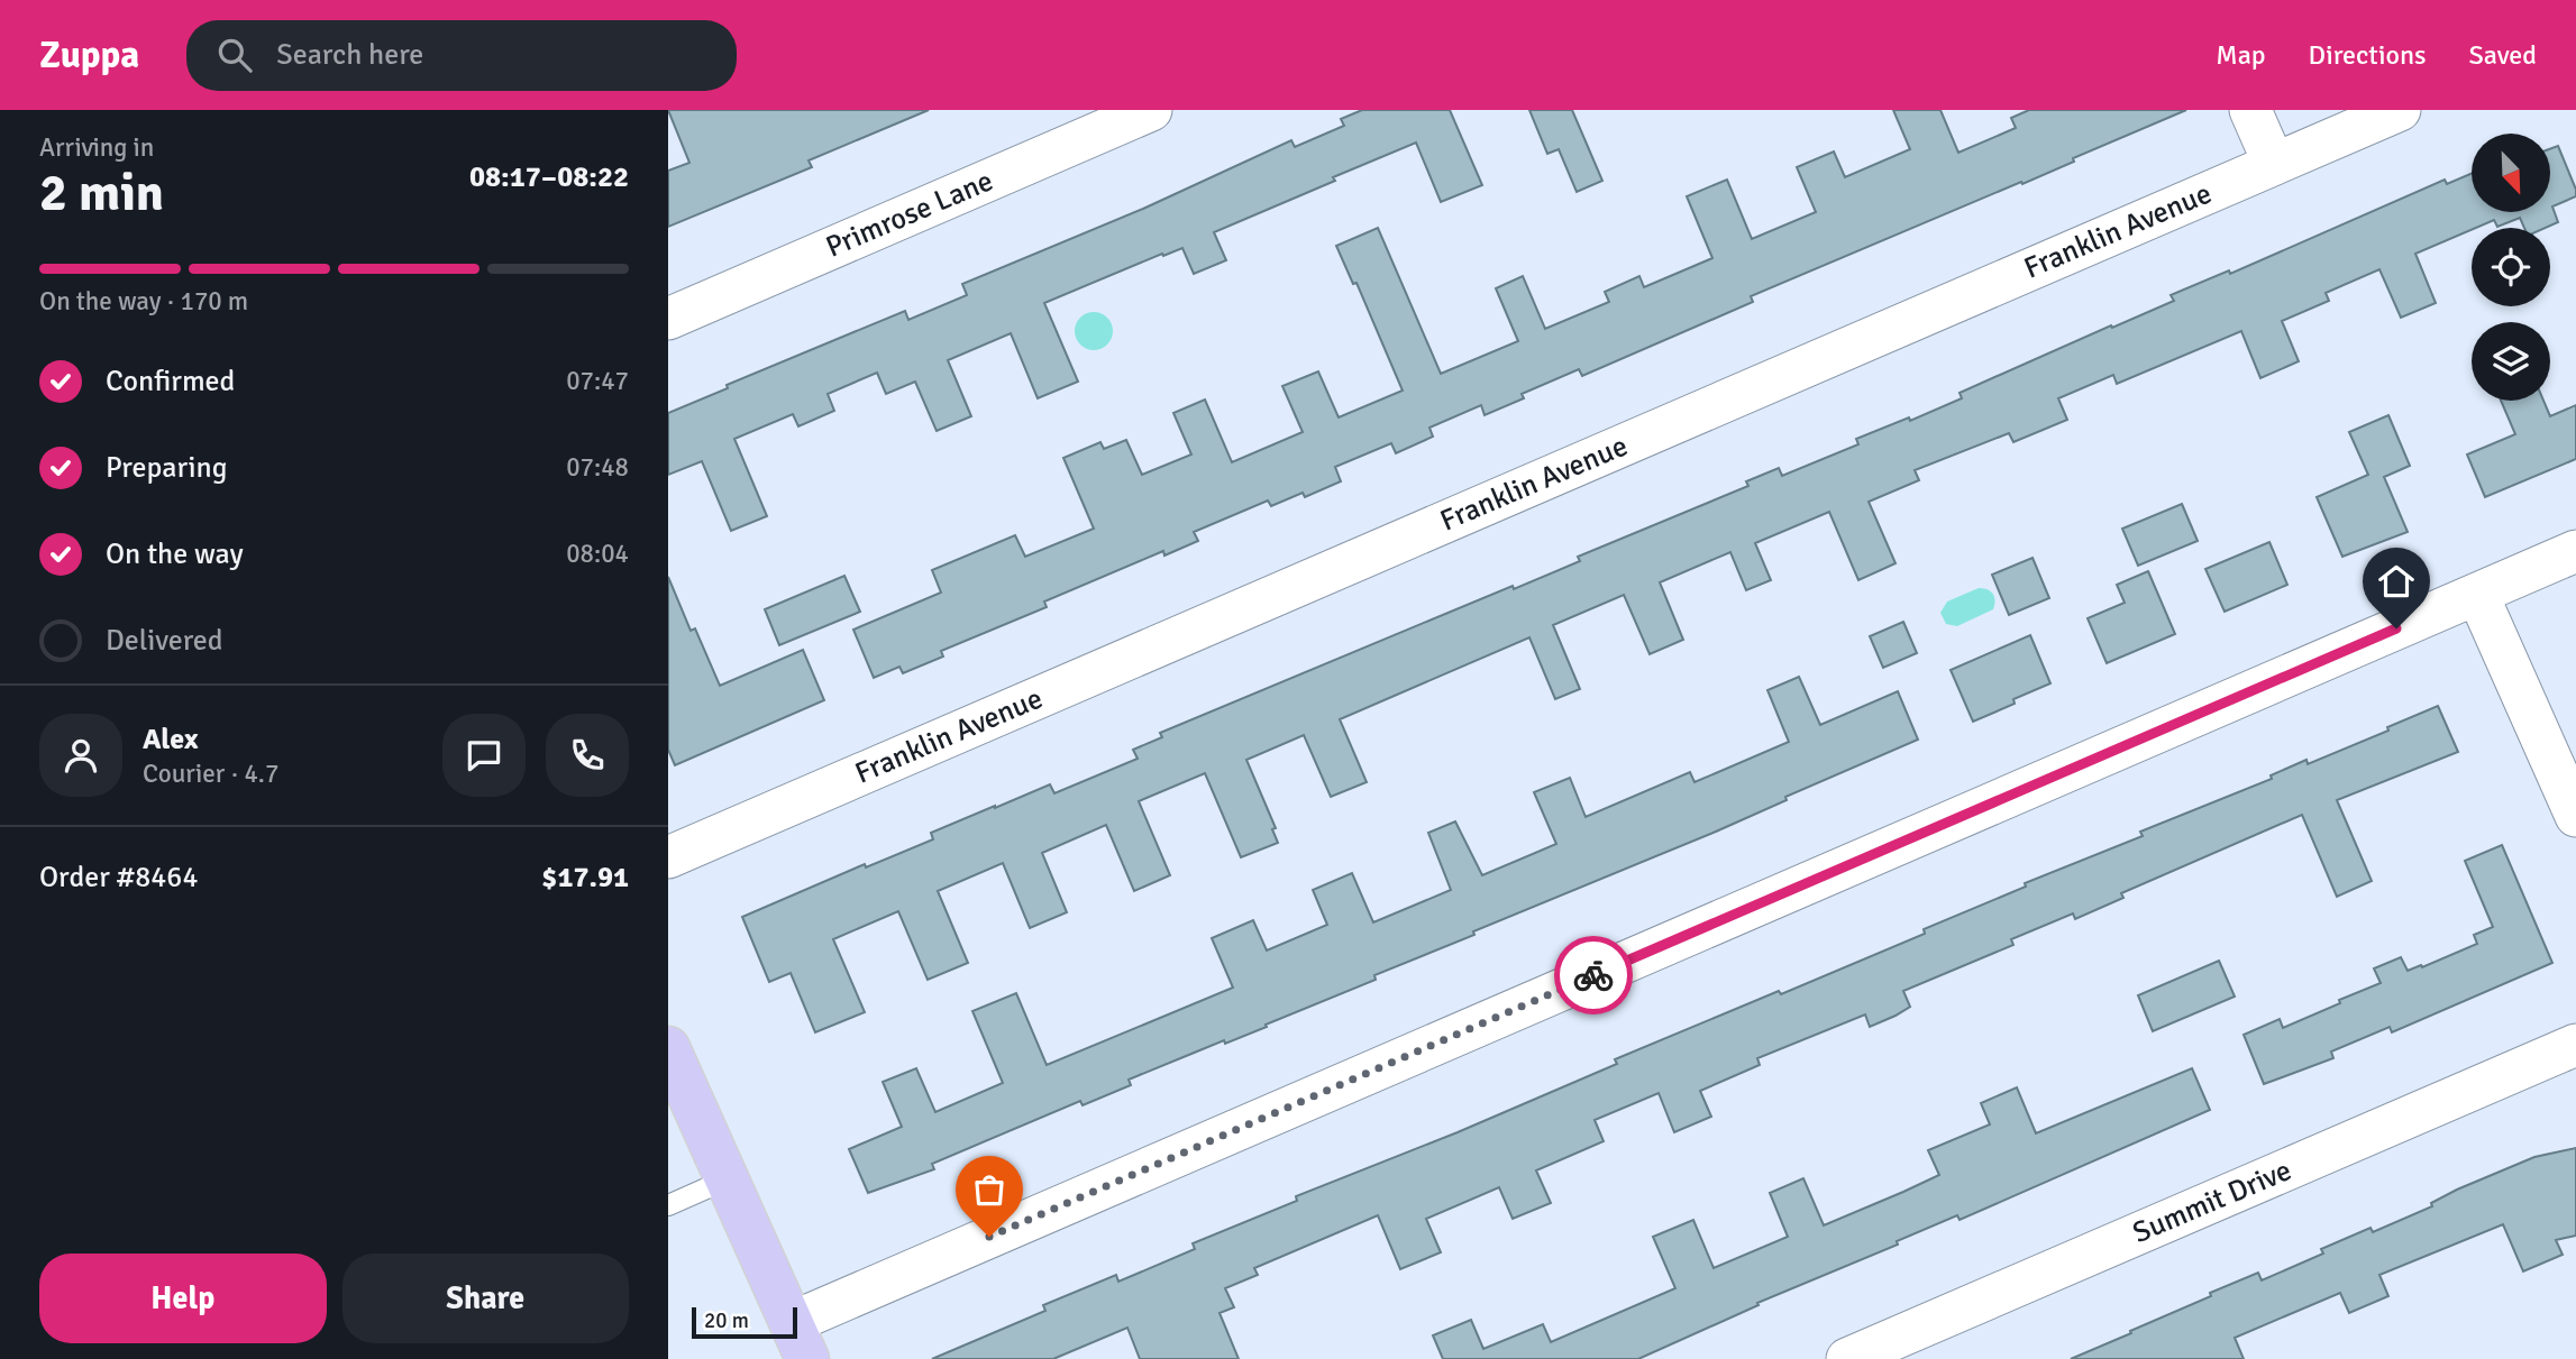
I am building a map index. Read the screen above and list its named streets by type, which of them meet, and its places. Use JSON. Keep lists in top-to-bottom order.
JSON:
{
  "streets": {
    "street": ["Primrose Lane", "Franklin Avenue", "Summit Drive"]
  },
  "scale_bar": "20 m",
  "north": "bottom right",
  "page": {
    "header": "Zuppa",
    "search": "Search here",
    "nav": ["Map", "Directions", "Saved"],
    "heading": ["2 min", "Arriving in", "08:17–08:22"],
    "panel": [
      "Alex",
      "Courier · 4.7",
      "Order #8464",
      "$17.91"
    ],
    "bar": "On the way · 170 m",
    "list": [
      ["Confirmed", "07:47"],
      ["Preparing", "07:48"],
      ["On the way", "08:04"],
      "Delivered"
    ],
    "buttons": ["Help", "Share"],
    "scale": "20 m"
  }
}
